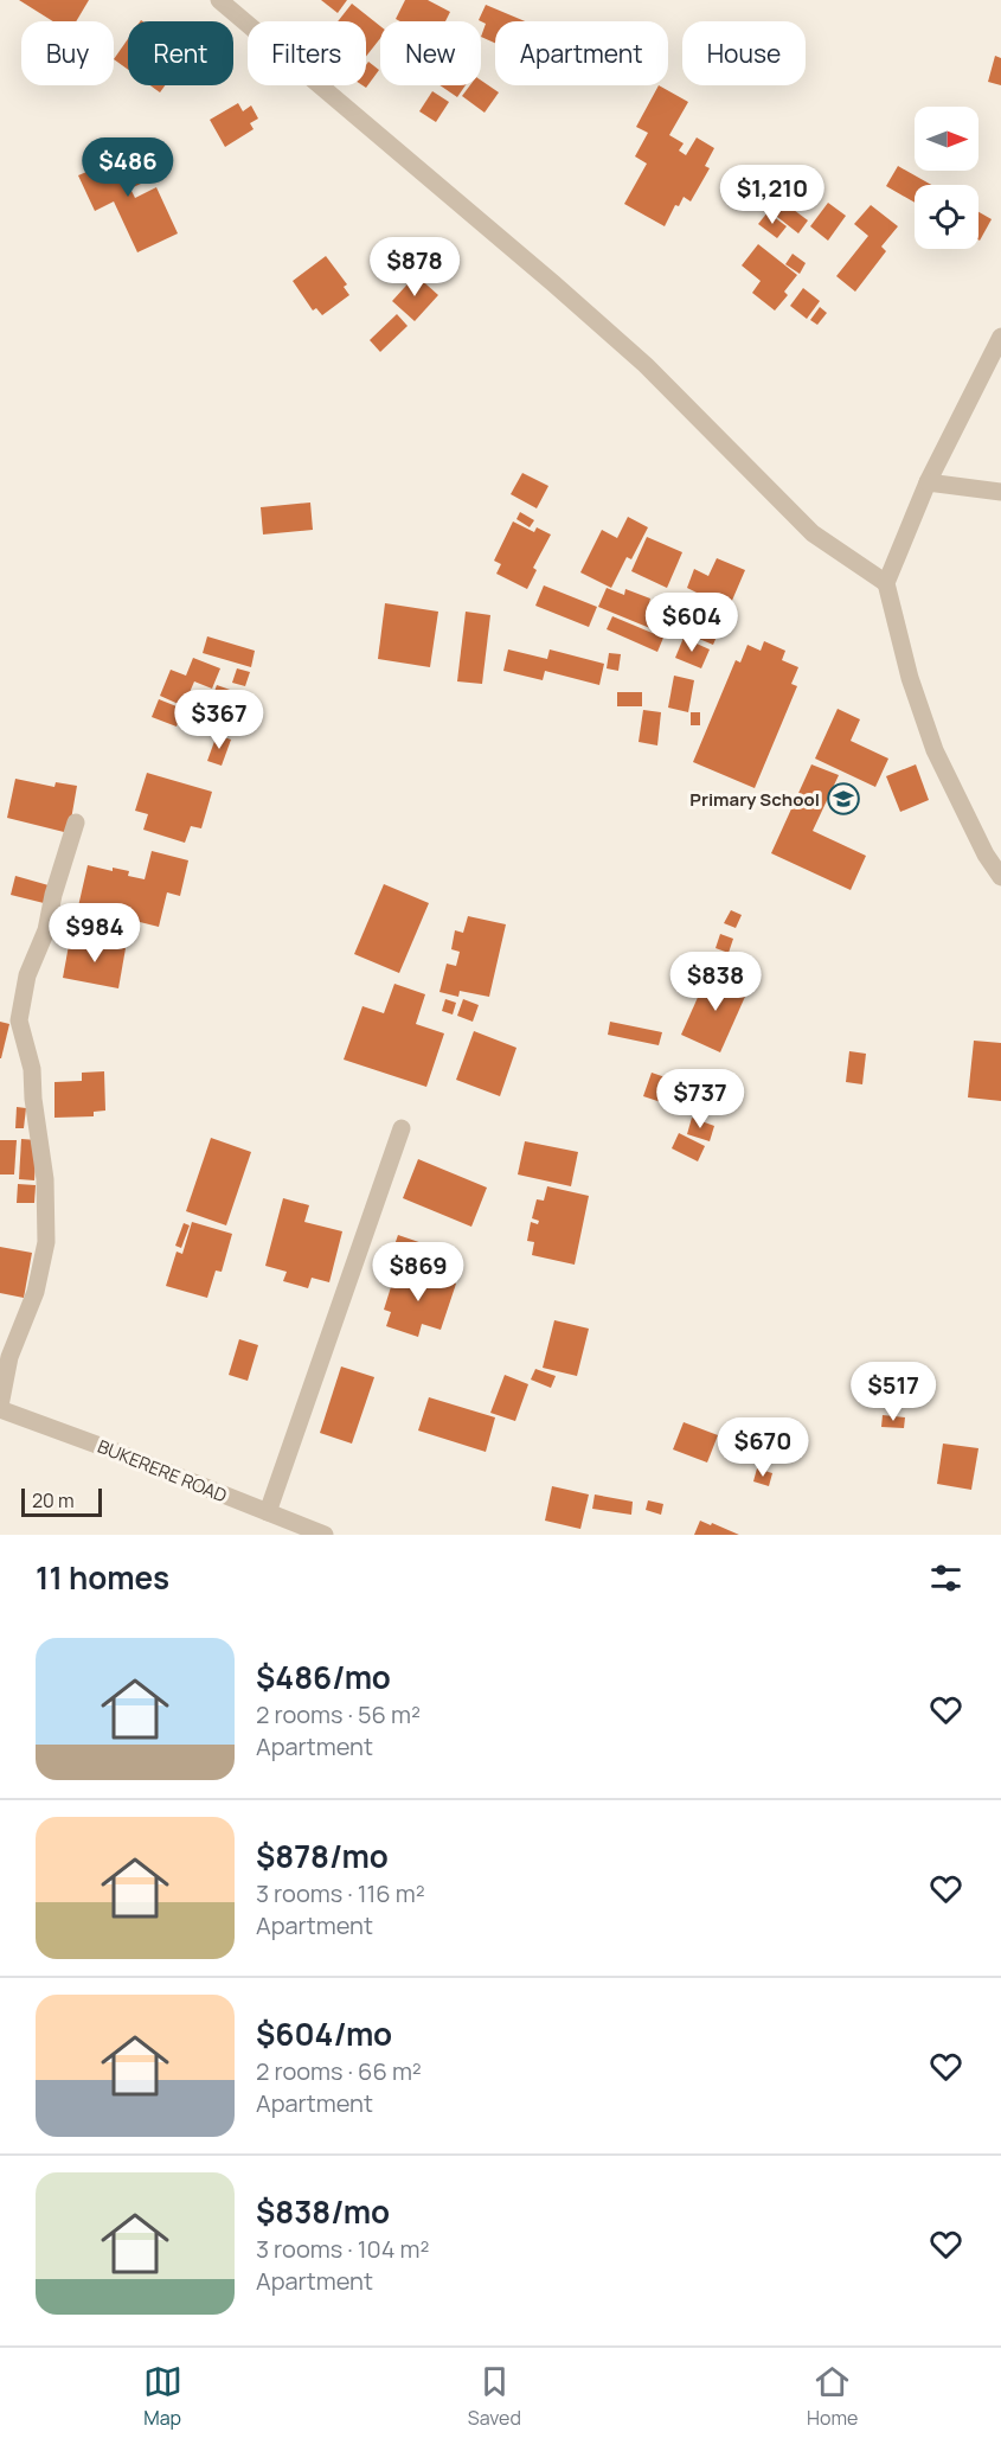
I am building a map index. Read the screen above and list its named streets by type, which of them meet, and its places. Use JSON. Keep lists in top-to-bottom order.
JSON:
{
  "streets": {
    "street": ["BUKERERE ROAD"]
  },
  "places": {
    "school or university": ["Primary School"]
  },
  "scale_bar": "20 m",
  "north": "right",
  "page": {
    "chip": [
      "Buy",
      "Rent",
      "Filters",
      "New",
      "Apartment",
      "House"
    ],
    "price": [
      "$486",
      "$1,210",
      "$878",
      "$604",
      "$367",
      "$984",
      "$838",
      "$737",
      "$869",
      "$517",
      "$670"
    ],
    "scale": "20 m",
    "heading": "11 homes",
    "list": [
      {
        "name": "$486/mo",
        "note": "2 rooms · 56 m² · Apartment"
      },
      {
        "name": "$878/mo",
        "note": "3 rooms · 116 m² · Apartment"
      },
      {
        "name": "$604/mo",
        "note": "2 rooms · 66 m² · Apartment"
      },
      {
        "name": "$838/mo",
        "note": "3 rooms · 104 m² · Apartment"
      }
    ],
    "tabs": ["Map", "Saved", "Home"]
  }
}
